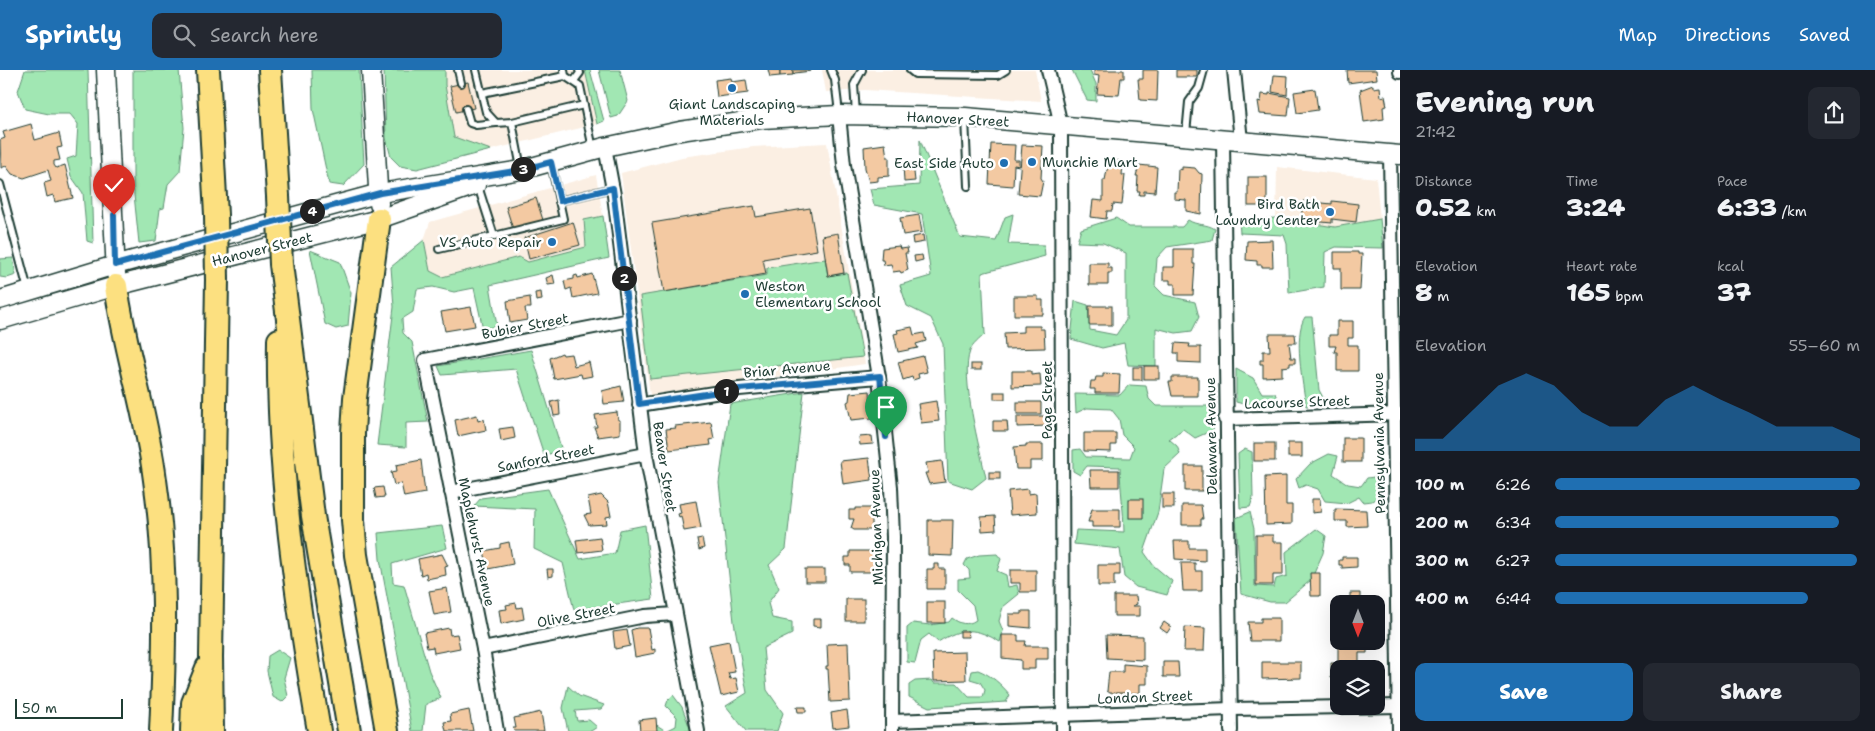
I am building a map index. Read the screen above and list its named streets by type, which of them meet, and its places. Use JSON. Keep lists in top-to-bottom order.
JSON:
{
  "streets": {
    "main road": ["Hanover Street"],
    "street": [
      "Bubier Street",
      "Briar Avenue",
      "Page Street",
      "Lacourse Street",
      "Delaware Avenue",
      "Pennsylvania Avenue",
      "Sanford Street",
      "Beaver Street",
      "Michigan Avenue",
      "Maplehurst Avenue",
      "Olive Street",
      "London Street"
    ]
  },
  "crossings": [
    ["Hanover Street", "Page Street"],
    ["Hanover Street", "Delaware Avenue"],
    ["Hanover Street", "Pennsylvania Avenue"],
    ["Hanover Street", "Beaver Street"],
    ["Hanover Street", "Michigan Avenue"],
    ["Bubier Street", "Beaver Street"],
    ["Bubier Street", "Maplehurst Avenue"],
    ["Briar Avenue", "Beaver Street"],
    ["Briar Avenue", "Michigan Avenue"],
    ["Page Street", "London Street"],
    ["Lacourse Street", "Delaware Avenue"],
    ["Lacourse Street", "Pennsylvania Avenue"],
    ["Delaware Avenue", "London Street"],
    ["Pennsylvania Avenue", "London Street"],
    ["Sanford Street", "Beaver Street"],
    ["Sanford Street", "Maplehurst Avenue"],
    ["Beaver Street", "Olive Street"],
    ["Michigan Avenue", "London Street"],
    ["Maplehurst Avenue", "Olive Street"]
  ],
  "places": [
    "Giant Landscaping Materials",
    "Munchie Mart",
    "East Side Auto",
    "Bird Bath Laundry Center",
    "VS Auto Repair",
    "Weston Elementary School"
  ],
  "scale_bar": "50 m",
  "north": "bottom",
  "page": {
    "header": "Sprintly",
    "search": "Search here",
    "nav": ["Map", "Directions", "Saved"],
    "heading": ["Evening run", "21:42"],
    "stats": [
      ["Distance", "0.52 km"],
      ["Time", "3:24"],
      ["Pace", "6:33 /km"],
      ["Elevation", "8 m"],
      ["Heart rate", "165 bpm"],
      ["kcal", "37"]
    ],
    "pins": [
      "3",
      "4",
      "2",
      "1"
    ],
    "chart": ["Elevation", "55–60 m"],
    "list": [
      {
        "name": "100 m",
        "note": "6:26"
      },
      {
        "name": "200 m",
        "note": "6:34"
      },
      {
        "name": "300 m",
        "note": "6:27"
      },
      {
        "name": "400 m",
        "note": "6:44"
      }
    ],
    "buttons": ["Save", "Share"],
    "scale": "50 m"
  }
}
